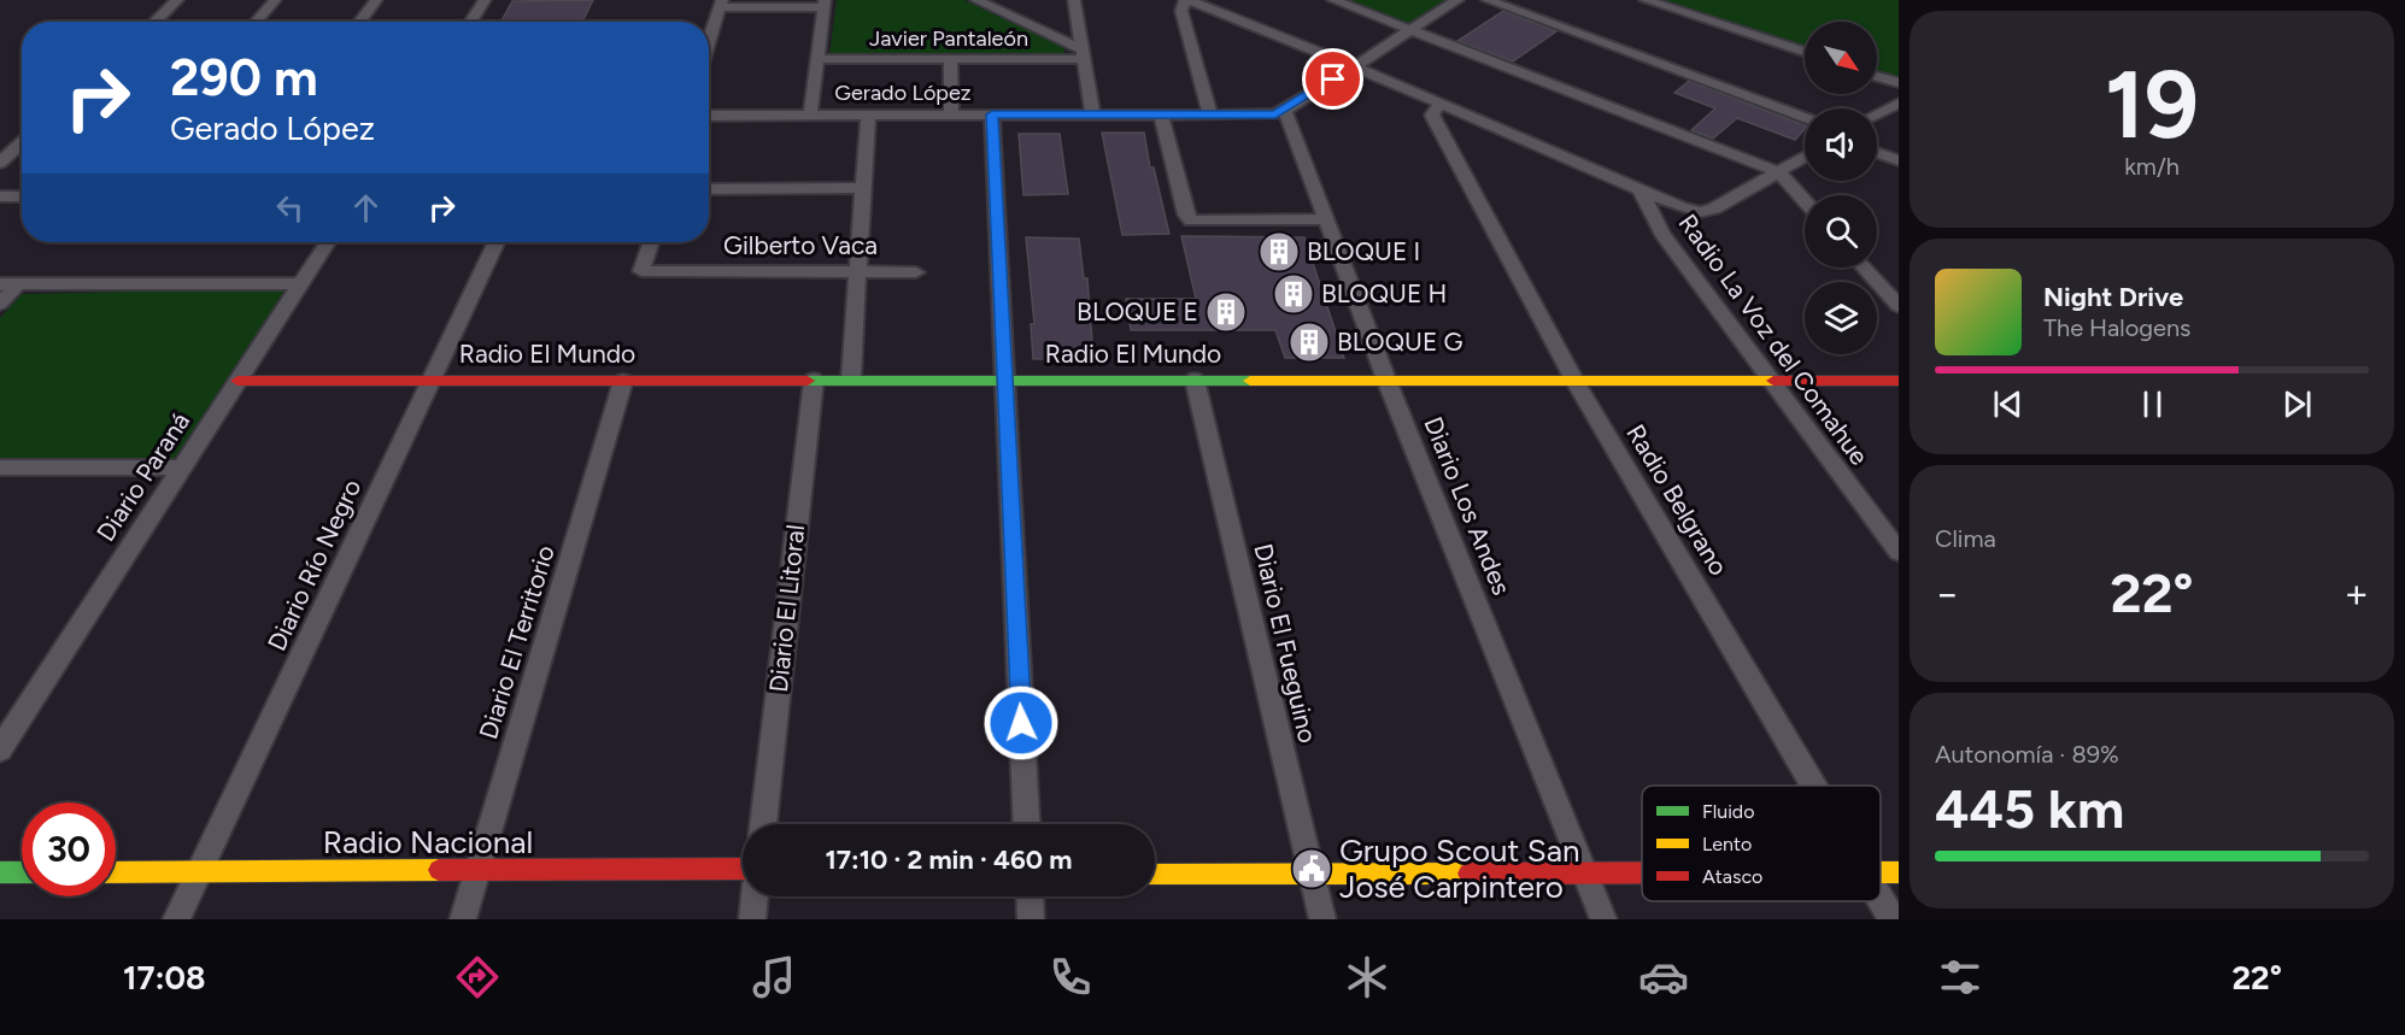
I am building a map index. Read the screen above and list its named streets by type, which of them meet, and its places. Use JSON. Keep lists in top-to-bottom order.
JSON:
{
  "streets": {
    "street": [
      "Javier Pantaleón",
      "Gerado López",
      "Gilberto Vaca",
      "Radio La Voz del Comahue",
      "Radio El Mundo",
      "Diario Paraná",
      "Radio Belgrano",
      "Diario Los Andes",
      "Diario Río Negro",
      "Diario El Litoral",
      "Diario El Territorio",
      "Diario El Fueguino",
      "Radio Nacional"
    ]
  },
  "crossings": [
    ["Gerado López", "Diario Los Andes"],
    ["Radio La Voz del Comahue", "Radio El Mundo"],
    ["Radio El Mundo", "Diario Paraná"],
    ["Radio El Mundo", "Radio Belgrano"],
    ["Radio El Mundo", "Diario Los Andes"],
    ["Radio El Mundo", "Diario Río Negro"],
    ["Radio El Mundo", "Diario El Litoral"],
    ["Radio El Mundo", "Diario El Territorio"],
    ["Radio El Mundo", "Diario El Fueguino"],
    ["Diario Río Negro", "Radio Nacional"],
    ["Diario El Territorio", "Radio Nacional"]
  ],
  "places": {
    "building": [
      "BLOQUE I",
      "BLOQUE H",
      "BLOQUE E",
      "BLOQUE G"
    ],
    "public building": ["Grupo Scout San José Carpintero"]
  },
  "legend": ["Fluido", "Lento", "Atasco"],
  "north": "bottom right",
  "page": {
    "tile": [
      ["19", "km/h"],
      "Clima",
      ["Autonomía · 89%", "445 km"]
    ],
    "turn": ["290 m", "Gerado López"],
    "song": ["Night Drive", "The Halogens"],
    "heat": ["−", "22°", "+"],
    "limit": "30",
    "trip": "17:10 · 2 min · 460 m",
    "tabs": ["17:08", "22°"]
  }
}
